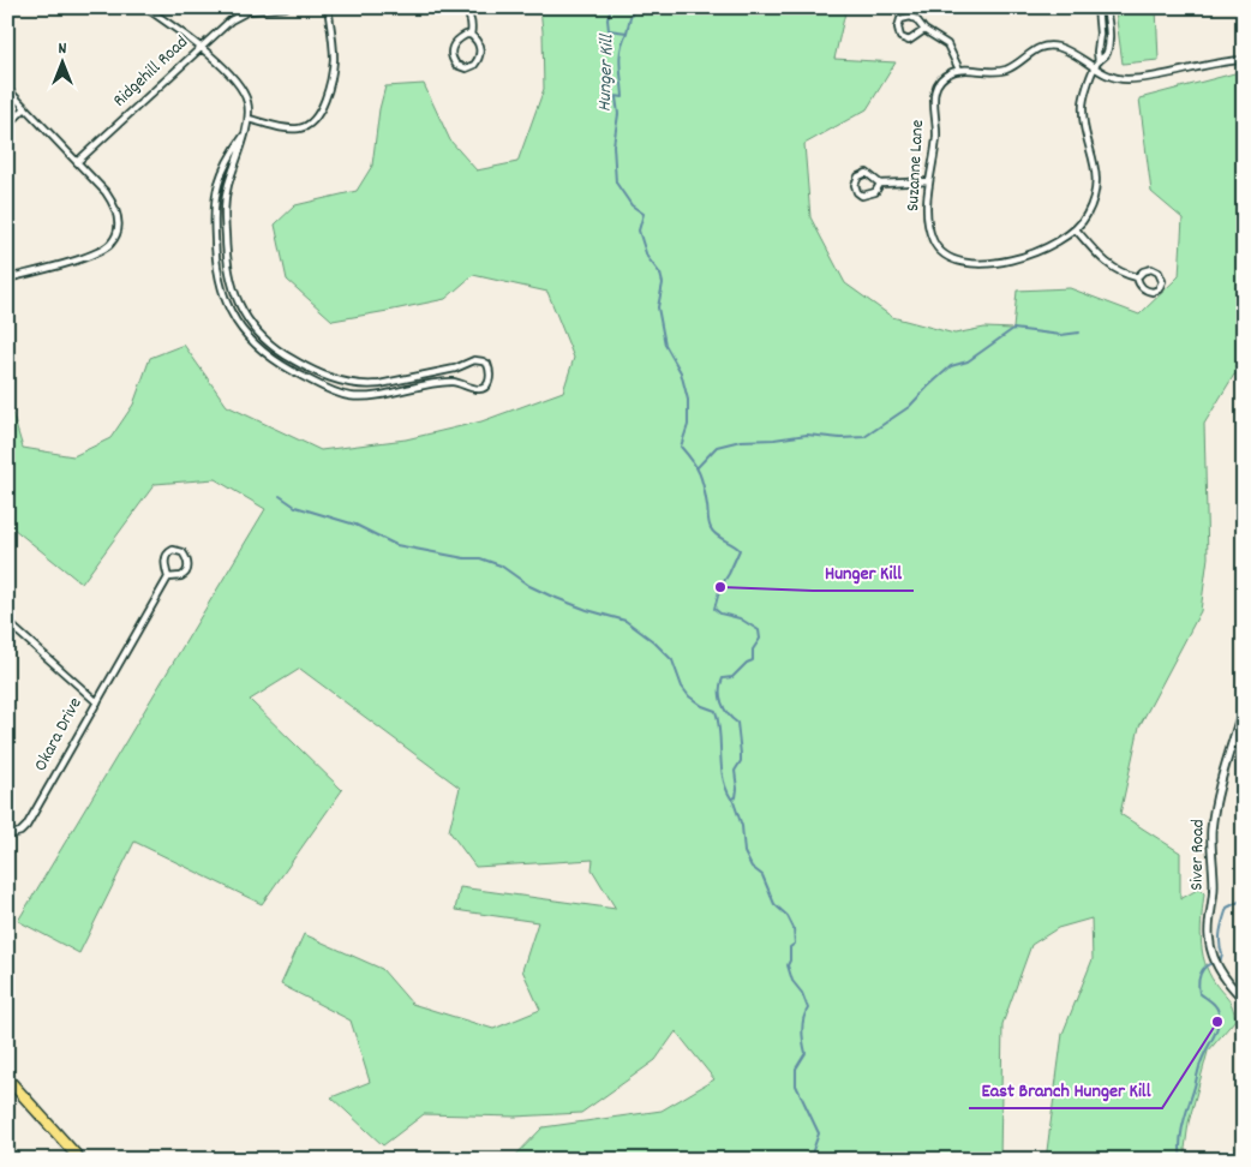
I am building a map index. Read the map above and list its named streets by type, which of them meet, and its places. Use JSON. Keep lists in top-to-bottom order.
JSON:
{
  "streets": {
    "street": [
      "Ridgehill Road",
      "Suzanne Lane",
      "Okara Drive",
      "Siver Road"
    ]
  },
  "water": ["Hunger Kill"],
  "places": ["Hunger Kill", "East Branch Hunger Kill"],
  "north": "top"
}
